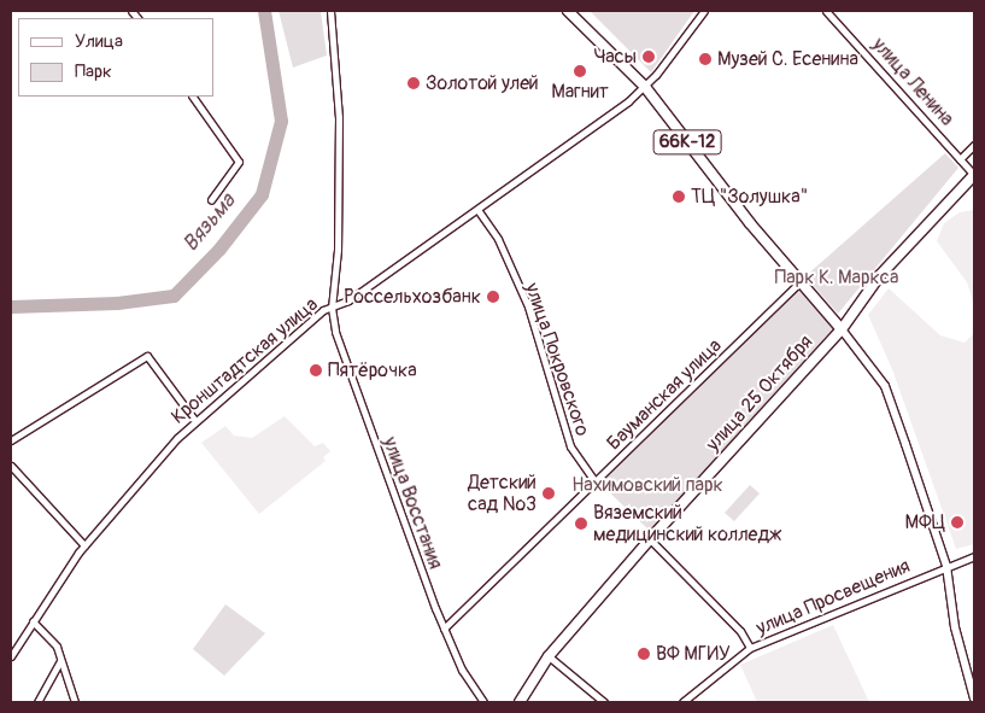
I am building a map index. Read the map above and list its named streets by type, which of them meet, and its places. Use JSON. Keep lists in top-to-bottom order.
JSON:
{
  "streets": {
    "main road": ["66К-12", "улица 25 Октября"],
    "street": [
      "улица Ленина",
      "улица Покровского",
      "Кронштадтская улица",
      "Бауманская улица",
      "улица Восстания",
      "улица Просвещения"
    ]
  },
  "crossings": [
    ["улица Ленина", "улица 25 Октября"],
    ["66К-12", "Кронштадтская улица"],
    ["66К-12", "улица 25 Октября"],
    ["66К-12", "Бауманская улица"],
    ["улица Покровского", "Кронштадтская улица"],
    ["улица Покровского", "Бауманская улица"],
    ["Кронштадтская улица", "улица Восстания"],
    ["Бауманская улица", "улица Восстания"]
  ],
  "water": ["Вязьма"],
  "parks": ["Парк К. Маркса", "Нахимовский парк"],
  "places": [
    "Часы",
    "Музей С. Есенина",
    "Магнит",
    "Золотой улей",
    "ТЦ \"Золушка\"",
    "Россельхозбанк",
    "Пятёрочка",
    "Детский сад №3",
    "МФЦ",
    "Вяземский медицинский колледж",
    "ВФ МГИУ"
  ],
  "legend": ["Улица", "Парк"]
}
